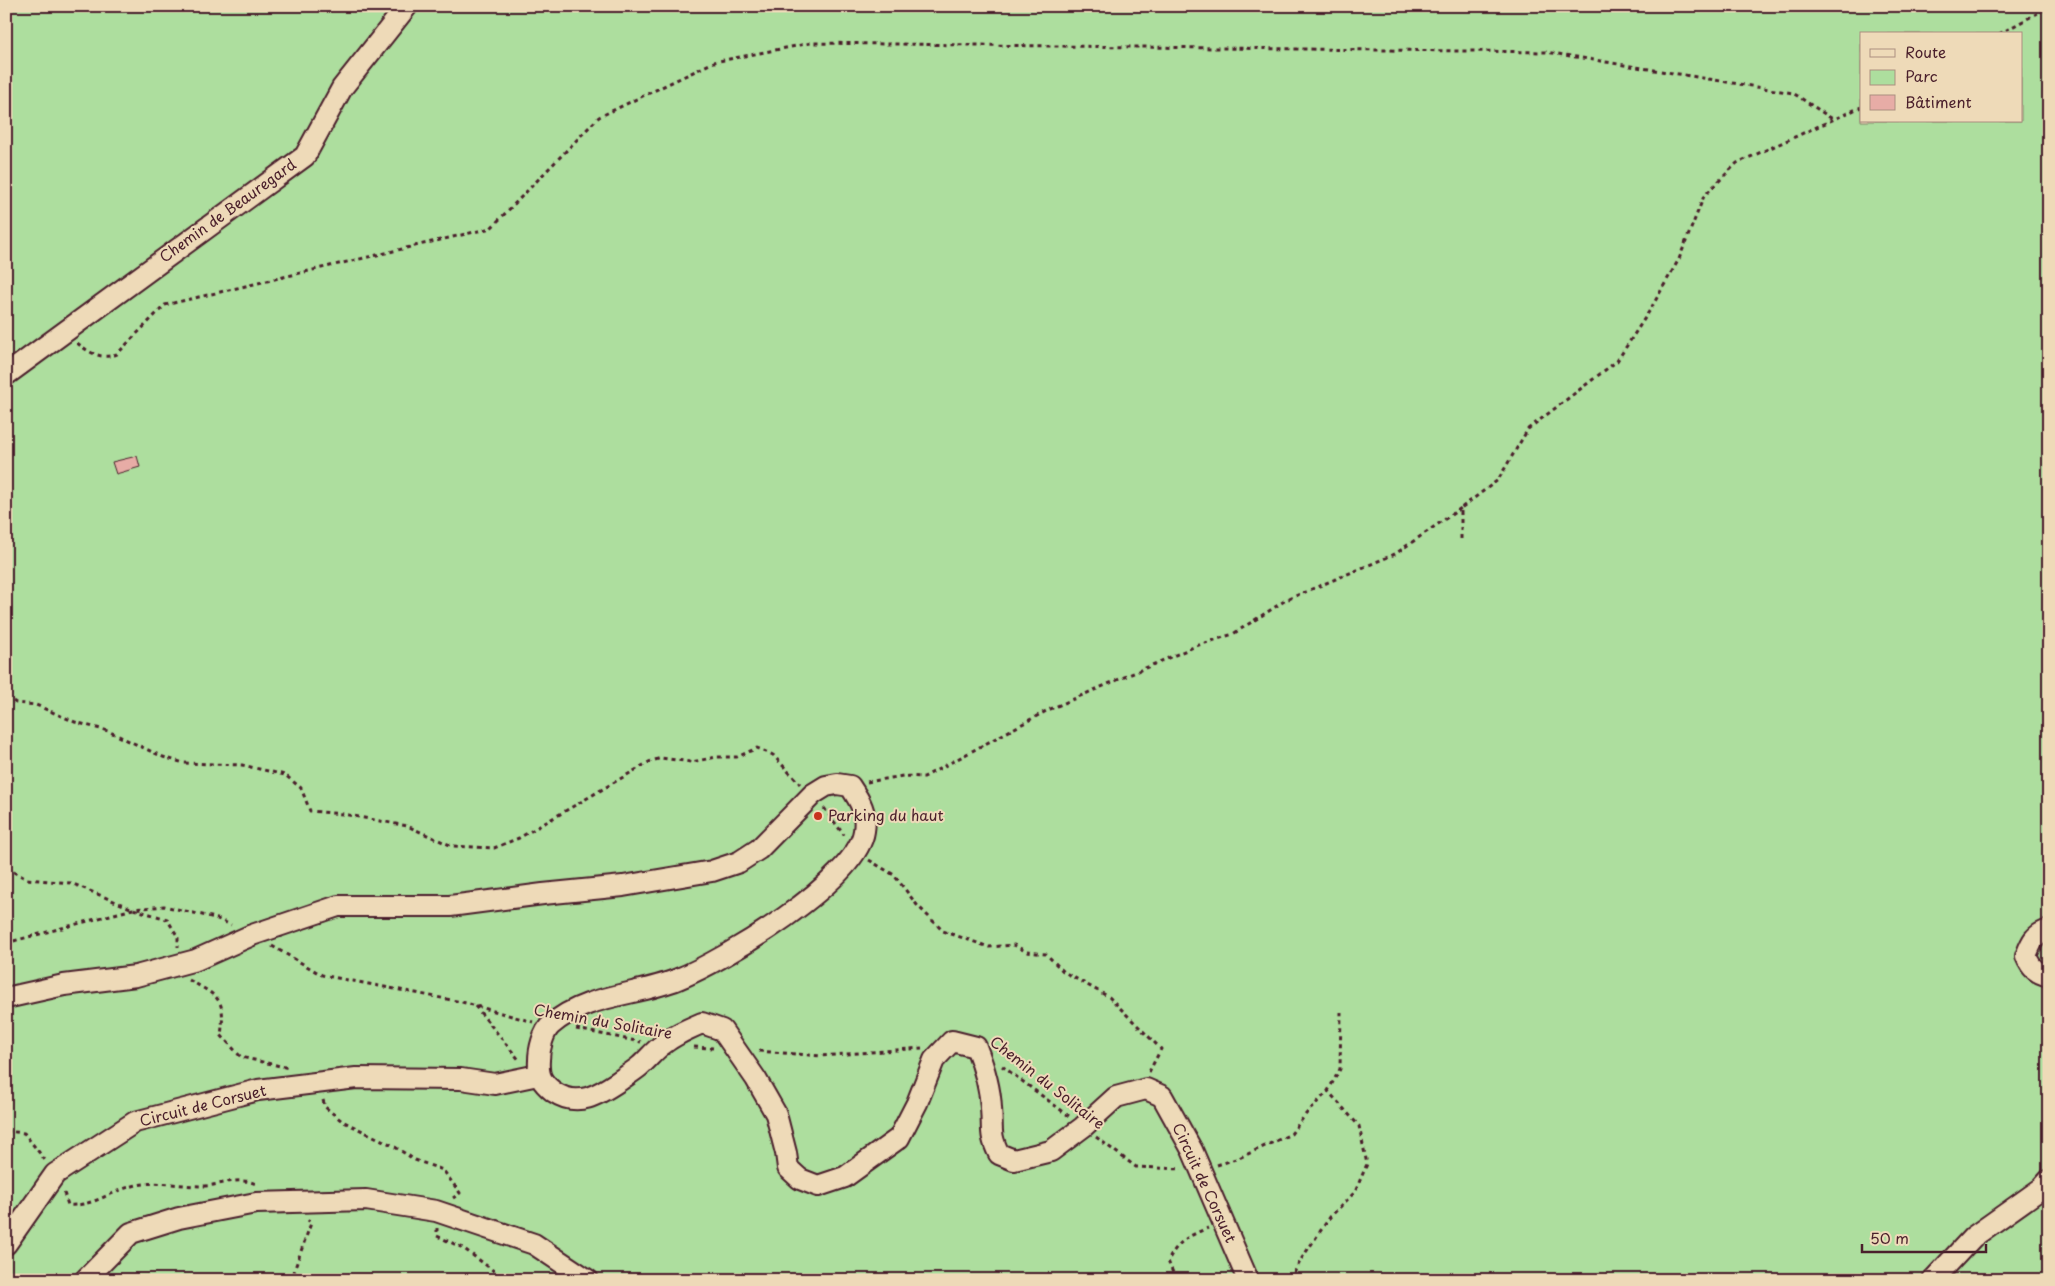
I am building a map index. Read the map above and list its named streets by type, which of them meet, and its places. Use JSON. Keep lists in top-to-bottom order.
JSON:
{
  "streets": {
    "street": ["Chemin de Beauregard", "Circuit de Corsuet"],
    "path": ["Chemin du Solitaire"]
  },
  "crossings": [
    ["Chemin du Solitaire", "Circuit de Corsuet"]
  ],
  "places": ["Parking du haut"],
  "legend": ["Route", "Parc", "Bâtiment"],
  "scale_bar": "50 m"
}
